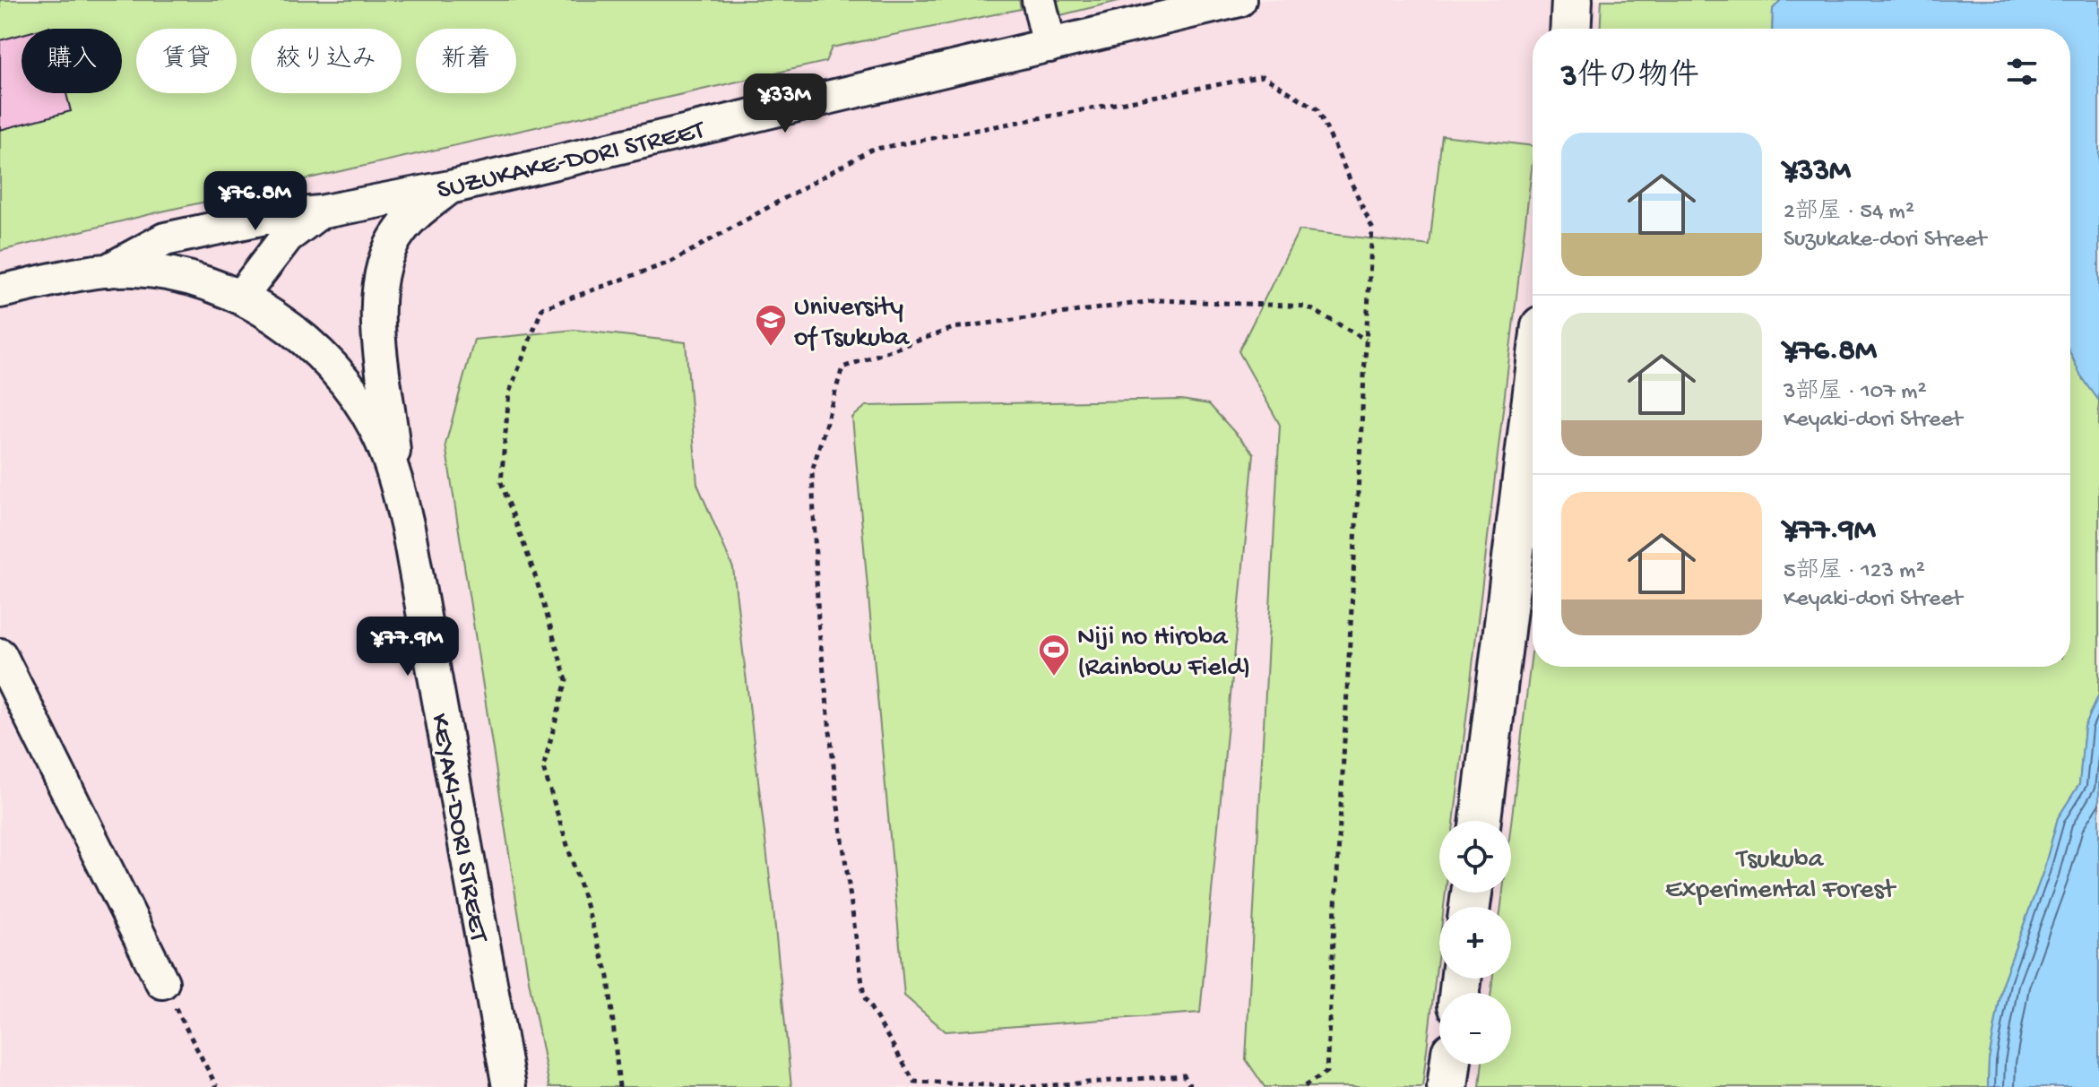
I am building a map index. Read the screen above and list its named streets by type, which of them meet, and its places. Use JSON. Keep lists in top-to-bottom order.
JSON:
{
  "streets": {
    "street": ["SUZUKAKE-DORI STREET", "KEYAKI-DORI STREET"]
  },
  "crossings": [
    ["SUZUKAKE-DORI STREET", "KEYAKI-DORI STREET"]
  ],
  "parks": ["Tsukuba Experimental Forest"],
  "places": {
    "school or university": ["University of Tsukuba"],
    "sports": ["Niji no Hiroba (Rainbow Field)"]
  },
  "page": {
    "chip": [
      "購入",
      "賃貸",
      "絞り込み",
      "新着"
    ],
    "heading": "3件の物件",
    "price": ["¥33M", "¥76.8M", "¥77.9M"],
    "list": [
      {
        "name": "¥33M",
        "note": "2部屋 · 54 m² · Suzukake-dori Street"
      },
      {
        "name": "¥76.8M",
        "note": "3部屋 · 107 m² · Keyaki-dori Street"
      },
      {
        "name": "¥77.9M",
        "note": "5部屋 · 123 m² · Keyaki-dori Street"
      }
    ],
    "map_buttons": ["+", "−"]
  }
}
